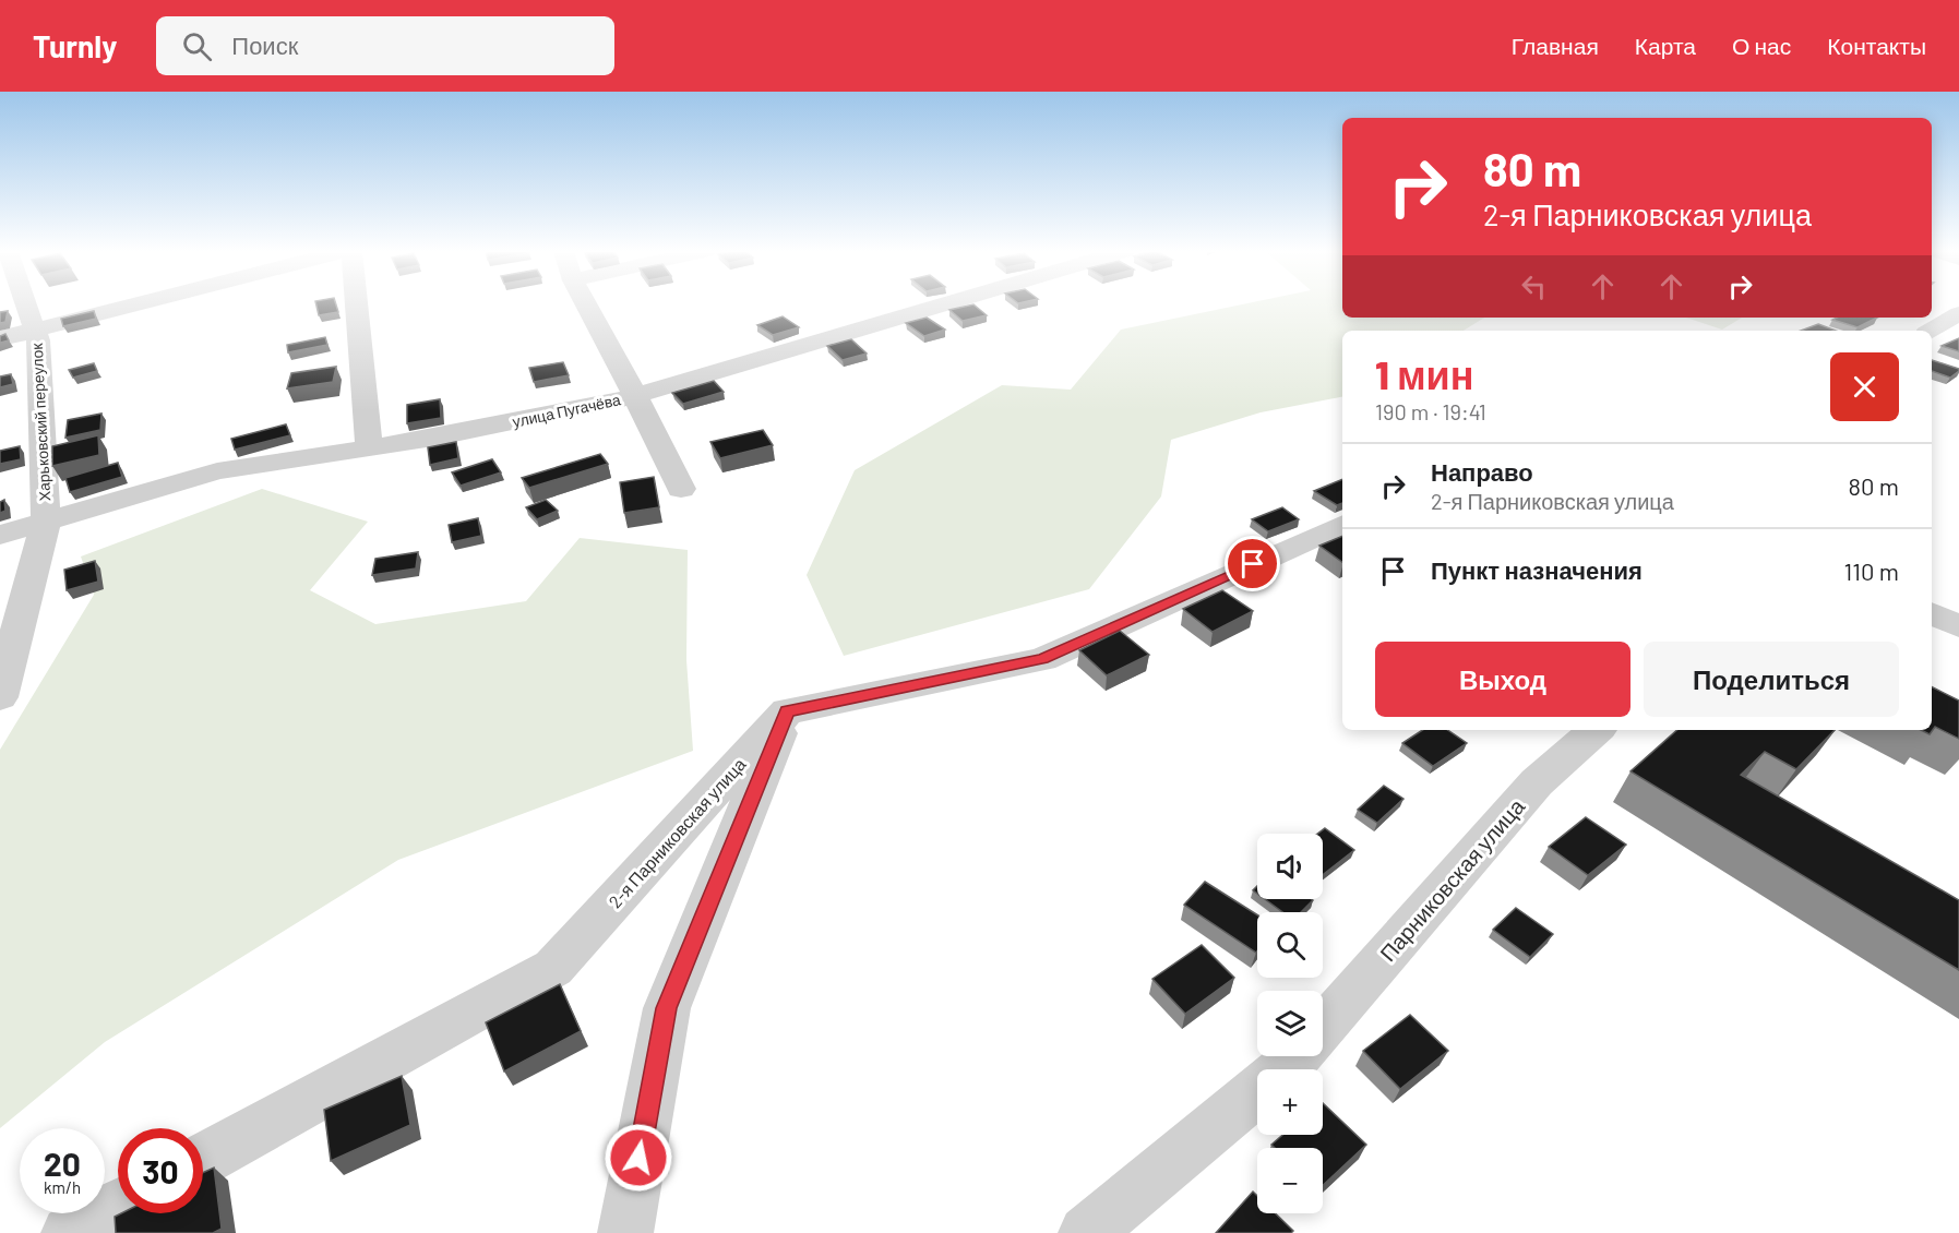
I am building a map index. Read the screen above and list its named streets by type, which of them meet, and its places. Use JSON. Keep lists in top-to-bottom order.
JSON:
{
  "streets": {
    "street": [
      "улица Пугачёва",
      "Харьковский переулок",
      "2-я Парниковская улица",
      "Парниковская улица"
    ]
  },
  "crossings": [
    ["улица Пугачёва", "Харьковский переулок"]
  ],
  "page": {
    "header": "Turnly",
    "search": "Поиск",
    "nav": [
      "Главная",
      "Карта",
      "О нас",
      "Контакты"
    ],
    "turn": ["80 m", "2-я Парниковская улица"],
    "heading": ["1 мин", "190 m · 19:41"],
    "list": [
      {
        "name": "Направо",
        "note": "2-я Парниковская улица",
        "value": "80 m"
      },
      {
        "name": "Пункт назначения",
        "value": "110 m"
      }
    ],
    "buttons": ["Выход", "Поделиться"],
    "map_buttons": ["+", "−"],
    "speed": "20 km/h",
    "limit": "30"
  }
}
